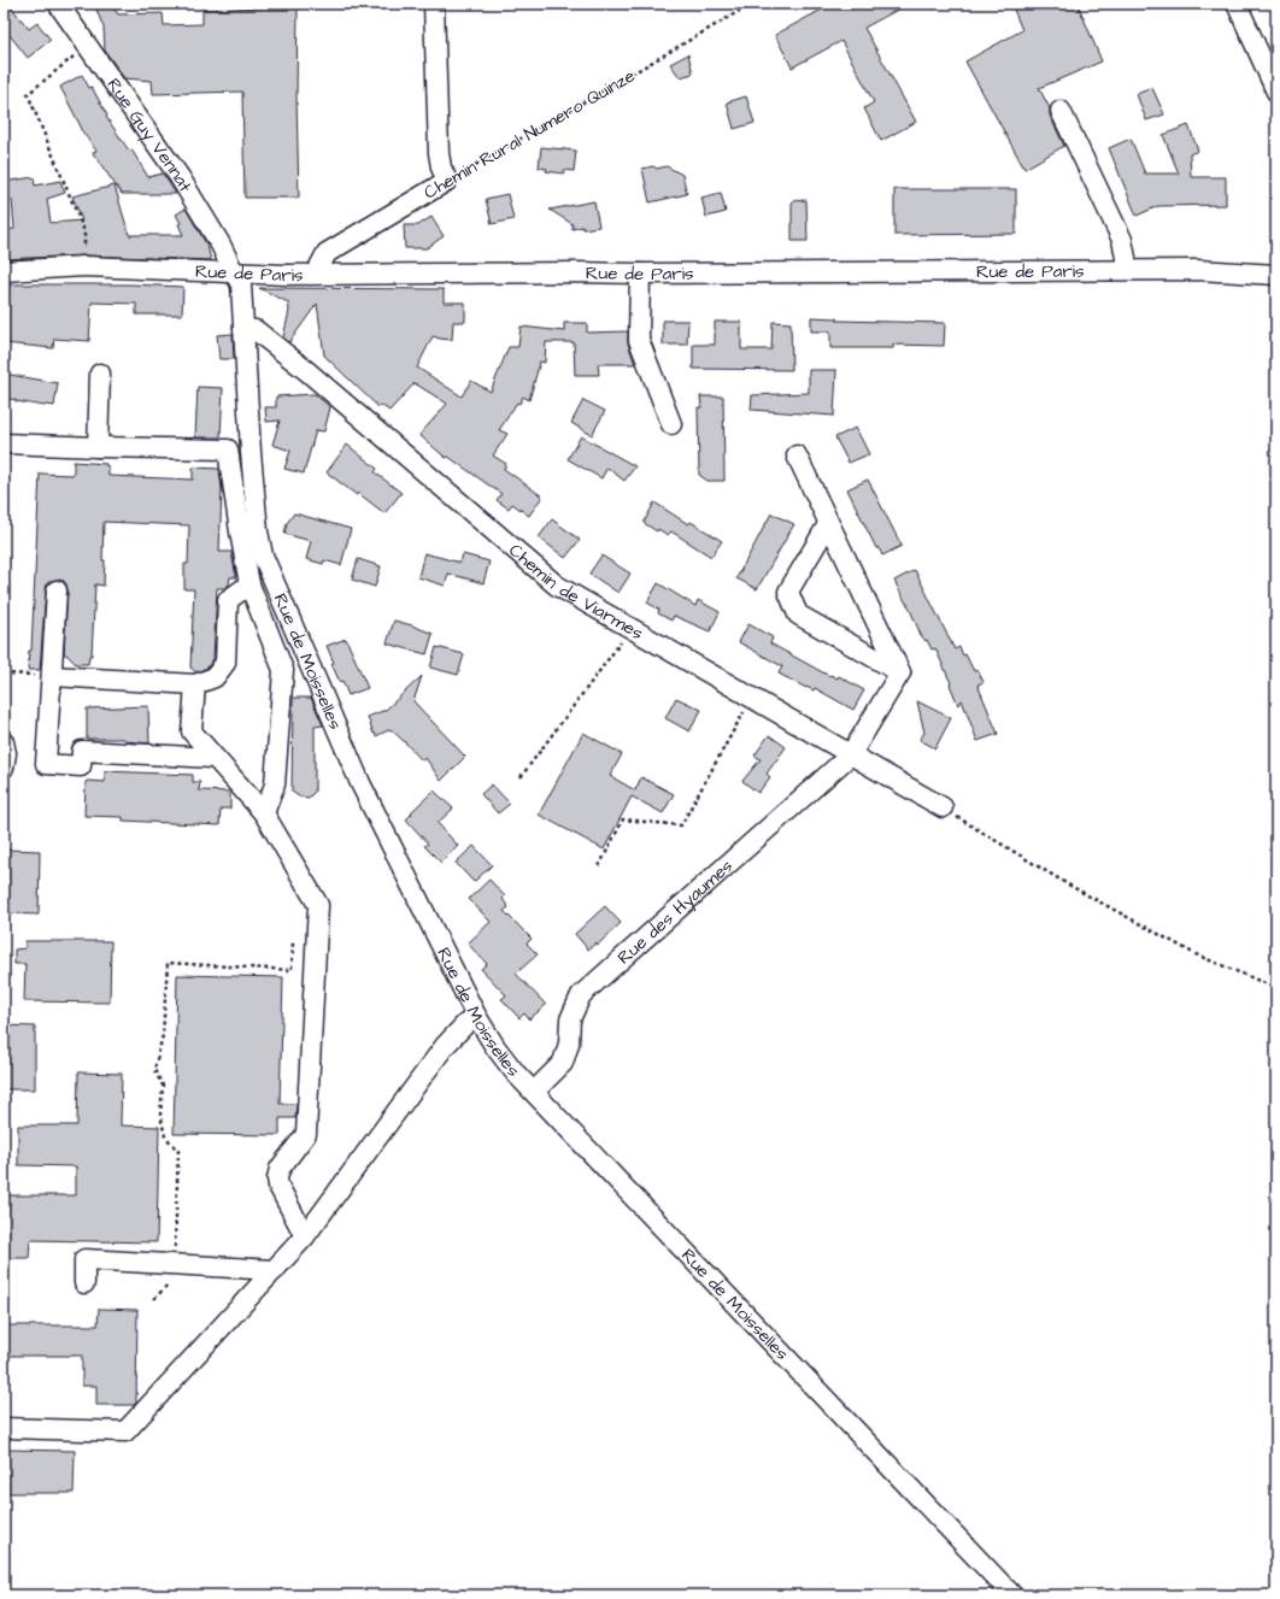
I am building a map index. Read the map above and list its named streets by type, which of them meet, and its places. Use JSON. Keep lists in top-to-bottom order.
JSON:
{
  "streets": {
    "street": [
      "Chemin Rural Numero Quinze",
      "Rue Guy Vennat",
      "Rue de Paris",
      "Chemin de Viarmes",
      "Rue de Moisselles",
      "Rue des Hyaumes"
    ]
  },
  "crossings": [
    ["Chemin Rural Numero Quinze", "Rue de Paris"],
    ["Rue Guy Vennat", "Rue de Paris"],
    ["Rue Guy Vennat", "Rue de Moisselles"],
    ["Rue de Paris", "Rue de Moisselles"],
    ["Chemin de Viarmes", "Rue de Moisselles"],
    ["Chemin de Viarmes", "Rue des Hyaumes"],
    ["Rue de Moisselles", "Rue des Hyaumes"]
  ]
}
